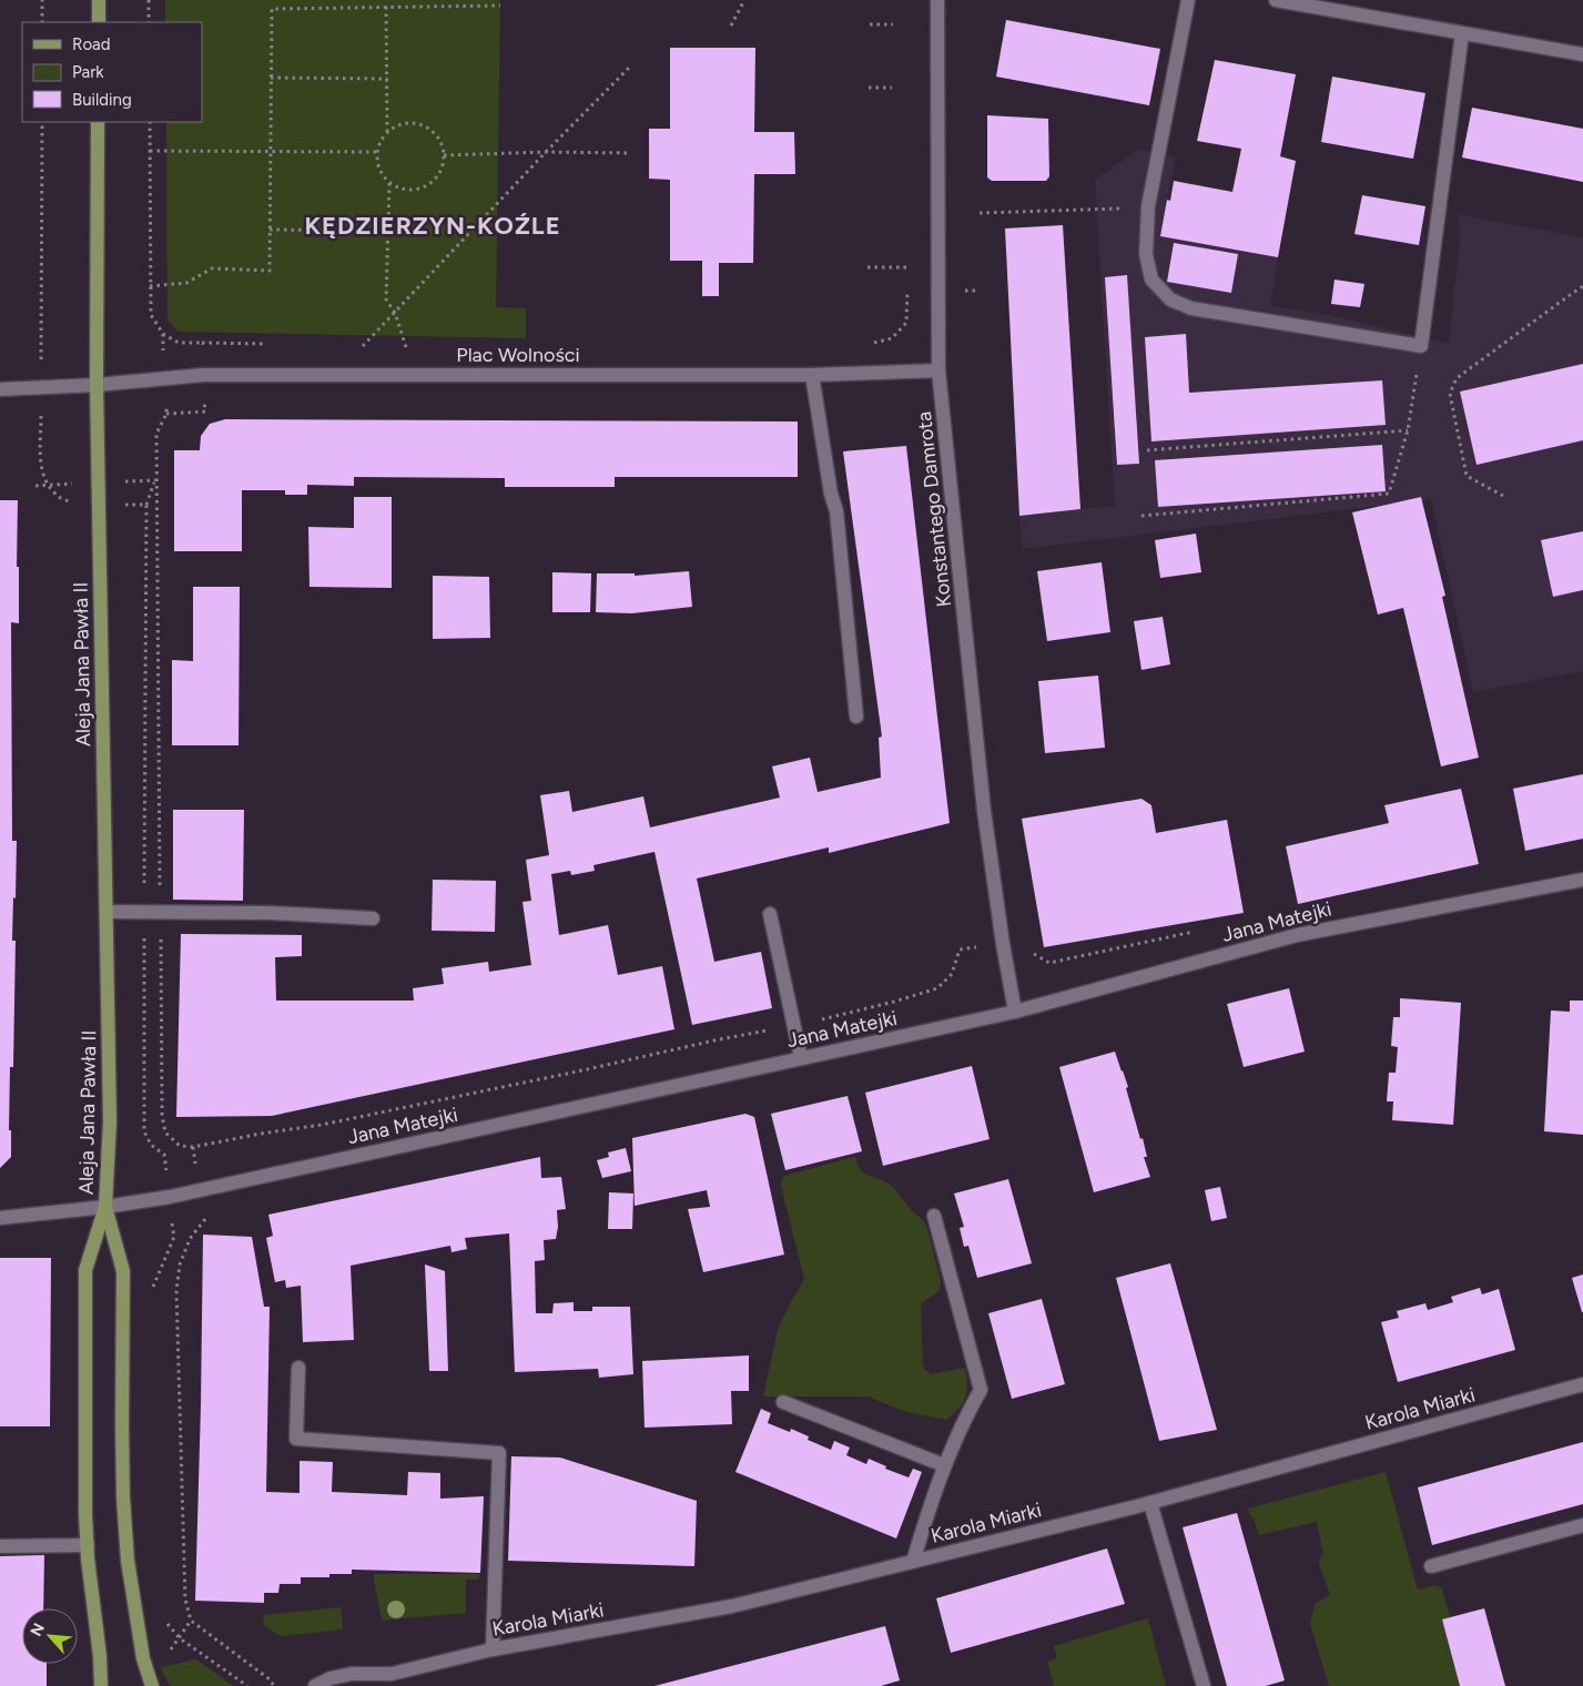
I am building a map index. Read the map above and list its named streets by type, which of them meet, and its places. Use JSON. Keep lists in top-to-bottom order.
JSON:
{
  "streets": {
    "main road": ["Aleja Jana Pawła II"],
    "street": [
      "Plac Wolności",
      "Konstantego Damrota",
      "Jana Matejki",
      "Karola Miarki"
    ]
  },
  "crossings": [
    ["Plac Wolności", "Konstantego Damrota"],
    ["Plac Wolności", "Aleja Jana Pawła II"],
    ["Konstantego Damrota", "Jana Matejki"],
    ["Aleja Jana Pawła II", "Jana Matejki"]
  ],
  "districts": ["KĘDZIERZYN-KOŹLE"],
  "legend": ["Road", "Park", "Building"],
  "north": "top left"
}
